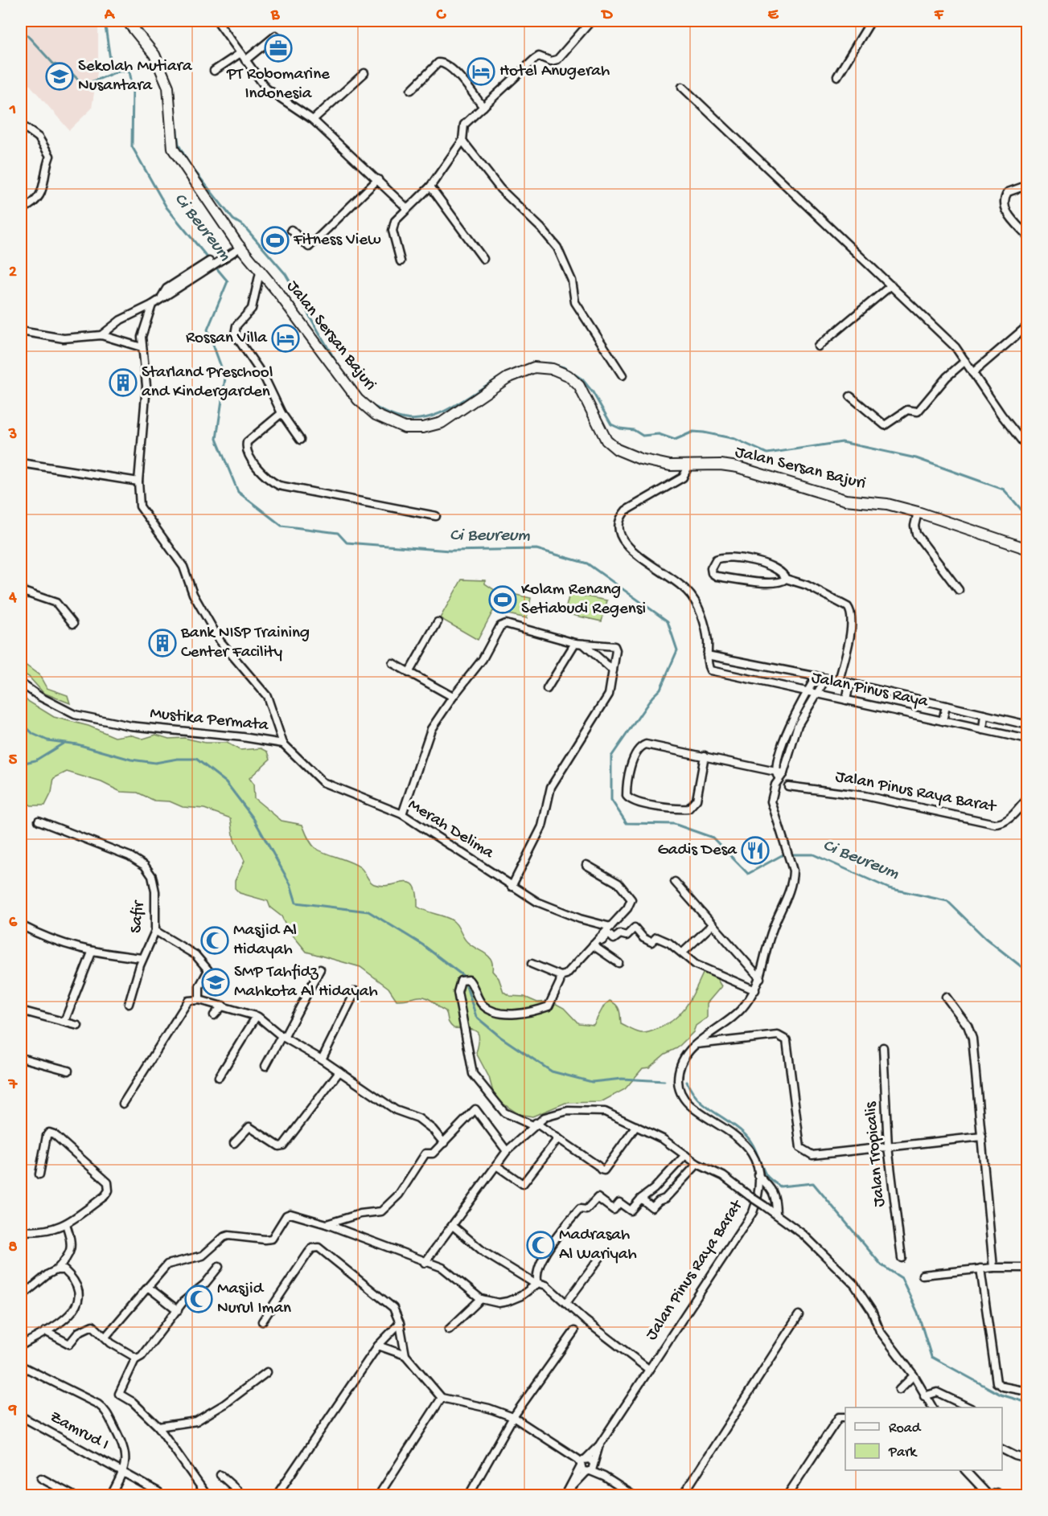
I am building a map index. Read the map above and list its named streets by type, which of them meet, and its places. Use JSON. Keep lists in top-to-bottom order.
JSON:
{
  "streets": {
    "main road": ["Jalan Sersan Bajuri"],
    "street": [
      "Jalan Pinus Raya",
      "Mustika Permata",
      "Jalan Pinus Raya Barat",
      "Merah Delima",
      "Safir",
      "Jalan Tropicalis",
      "Zamrud I"
    ]
  },
  "crossings": [
    ["Jalan Pinus Raya", "Jalan Pinus Raya Barat"],
    ["Mustika Permata", "Merah Delima"]
  ],
  "water": ["Ci Beureum"],
  "places": {
    "office": ["PT Robomarine Indonesia"],
    "hotel": ["Hotel Anugerah", "Rossan Villa"],
    "school or university": ["Sekolah Mutiara Nusantara", "SMP Tahfidz Mahkota Al Hidayah"],
    "sports": ["Fitness View", "Kolam Renang Setiabudi Regensi"],
    "building": ["Starland Preschool and Kindergarden", "Bank NISP Training Center Facility"],
    "restaurant": ["Gadis Desa"],
    "mosque": ["Masjid Al Hidayah", "Madrasah Al Wariyah", "Masjid Nurul Iman"]
  },
  "legend": ["Road", "Park"],
  "grid": {
    "columns": [
      "A",
      "B",
      "C",
      "D",
      "E",
      "F"
    ],
    "rows": [
      "1",
      "2",
      "3",
      "4",
      "5",
      "6",
      "7",
      "8",
      "9"
    ]
  }
}
